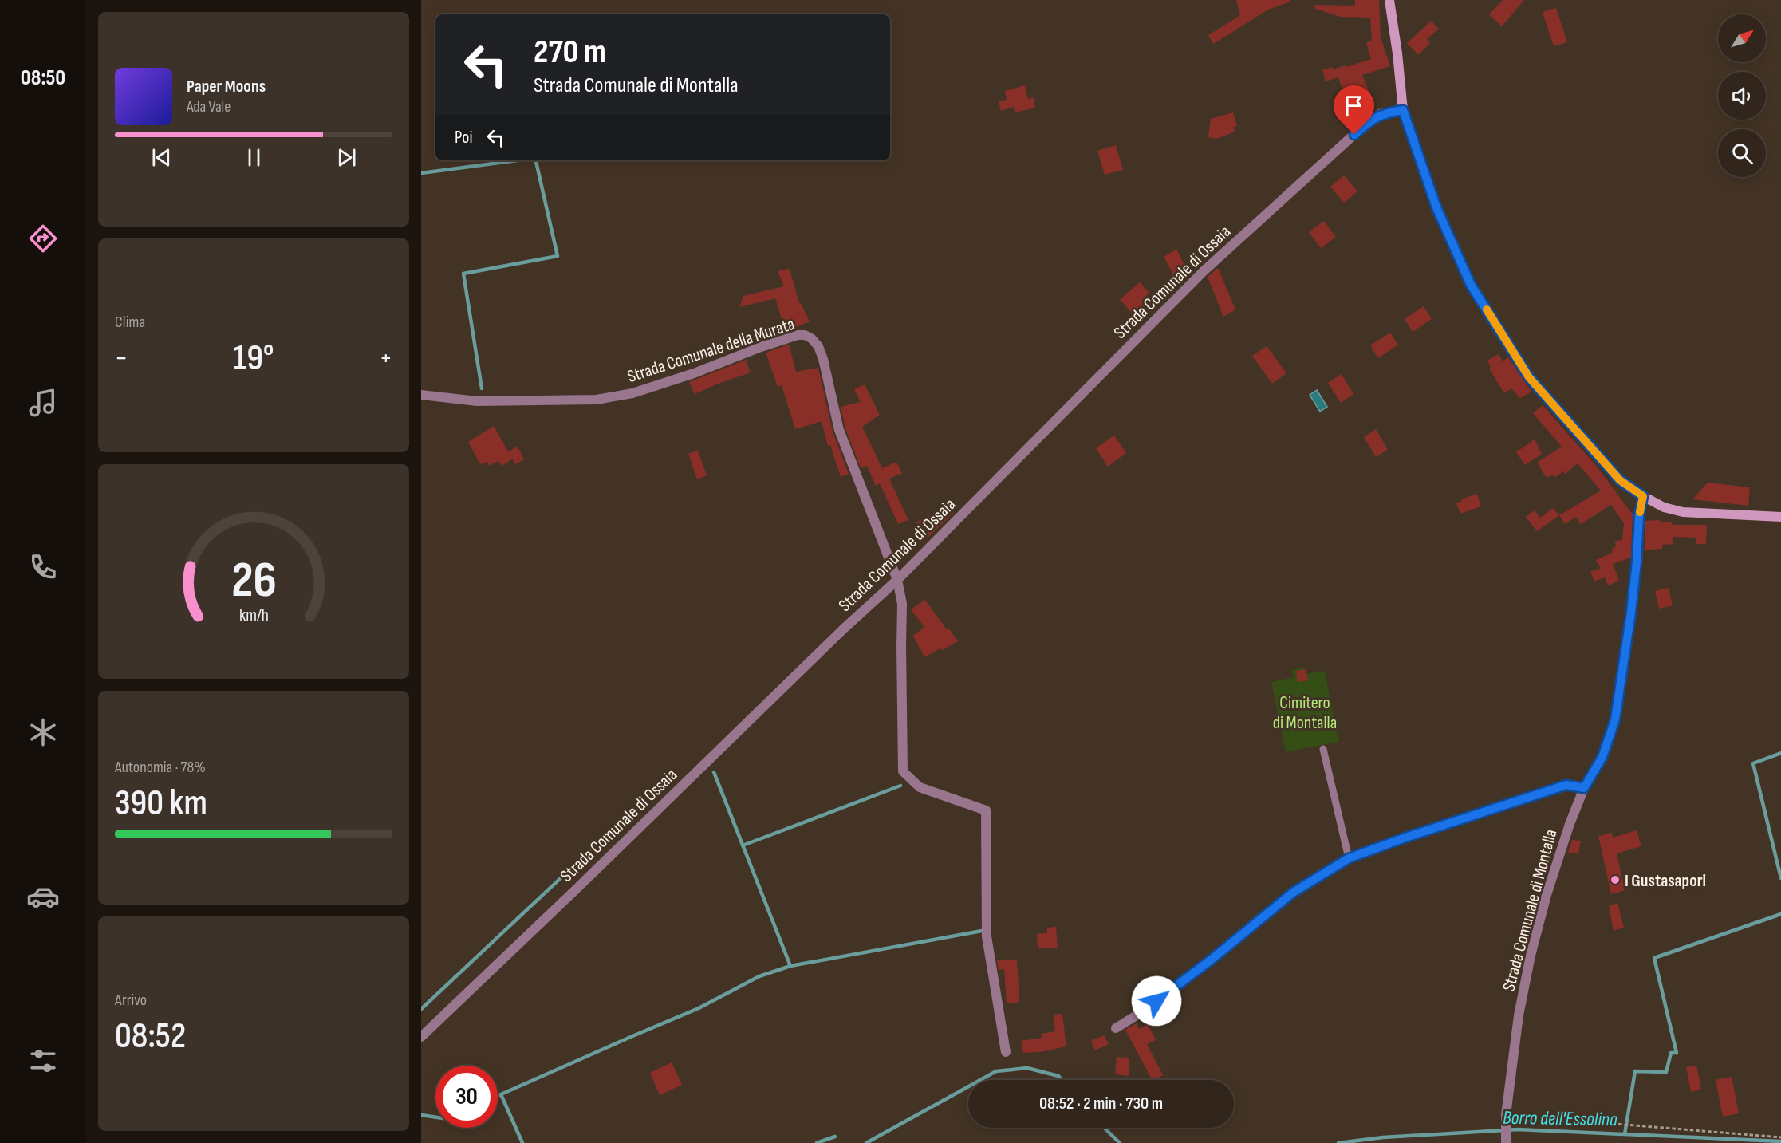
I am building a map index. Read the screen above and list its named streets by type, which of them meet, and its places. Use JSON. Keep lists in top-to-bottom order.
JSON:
{
  "streets": {
    "street": ["Strada Comunale di Ossaia", "Strada Comunale della Murata", "Strada Comunale di Montalla"]
  },
  "crossings": [
    ["Strada Comunale di Ossaia", "Strada Comunale della Murata"]
  ],
  "water": ["Borro dell'Essolina"],
  "parks": ["Cimitero di Montalla"],
  "places": ["I Gustasapori"],
  "north": "top right",
  "page": {
    "tabs": "08:50",
    "turn": ["270 m", "Strada Comunale di Montalla"],
    "song": ["Paper Moons", "Ada Vale"],
    "then": "Poi",
    "tile": [
      "Clima",
      ["Autonomia · 78%", "390 km"],
      ["Arrivo", "08:52"]
    ],
    "heat": ["−", "19°", "+"],
    "limit": "30",
    "trip": "08:52 · 2 min · 730 m",
    "gauge": ["26", "km/h"]
  }
}
